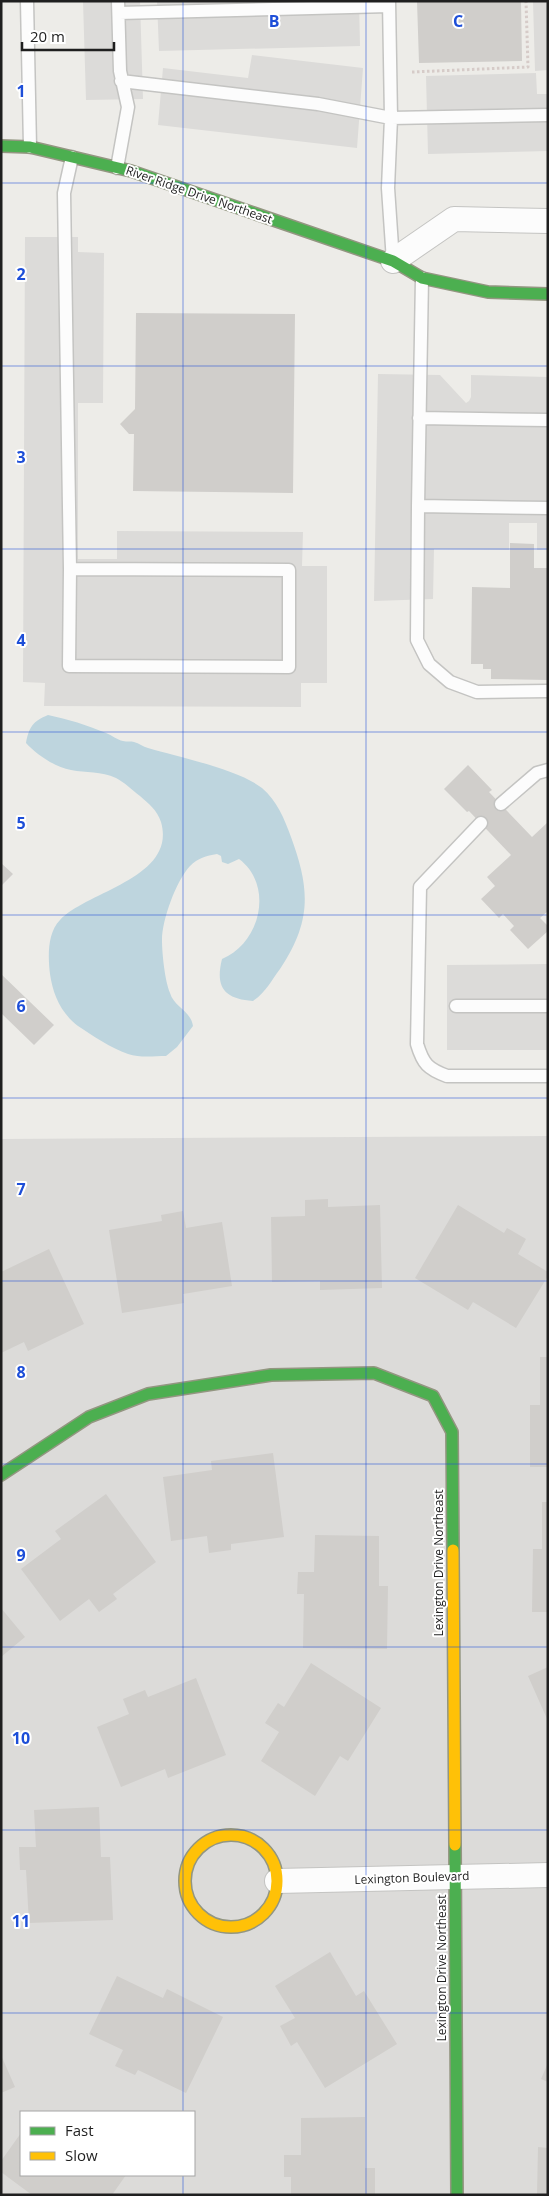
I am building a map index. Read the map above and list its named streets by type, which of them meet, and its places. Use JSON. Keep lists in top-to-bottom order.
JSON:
{
  "streets": {
    "street": ["River Ridge Drive Northeast", "Lexington Drive Northeast", "Lexington Boulevard"]
  },
  "crossings": [
    ["Lexington Drive Northeast", "Lexington Boulevard"]
  ],
  "legend": ["Fast", "Slow"],
  "scale_bar": "20 m",
  "grid": {
    "columns": ["B", "C"],
    "rows": [
      "1",
      "2",
      "3",
      "4",
      "5",
      "6",
      "7",
      "8",
      "9",
      "10",
      "11"
    ]
  }
}
